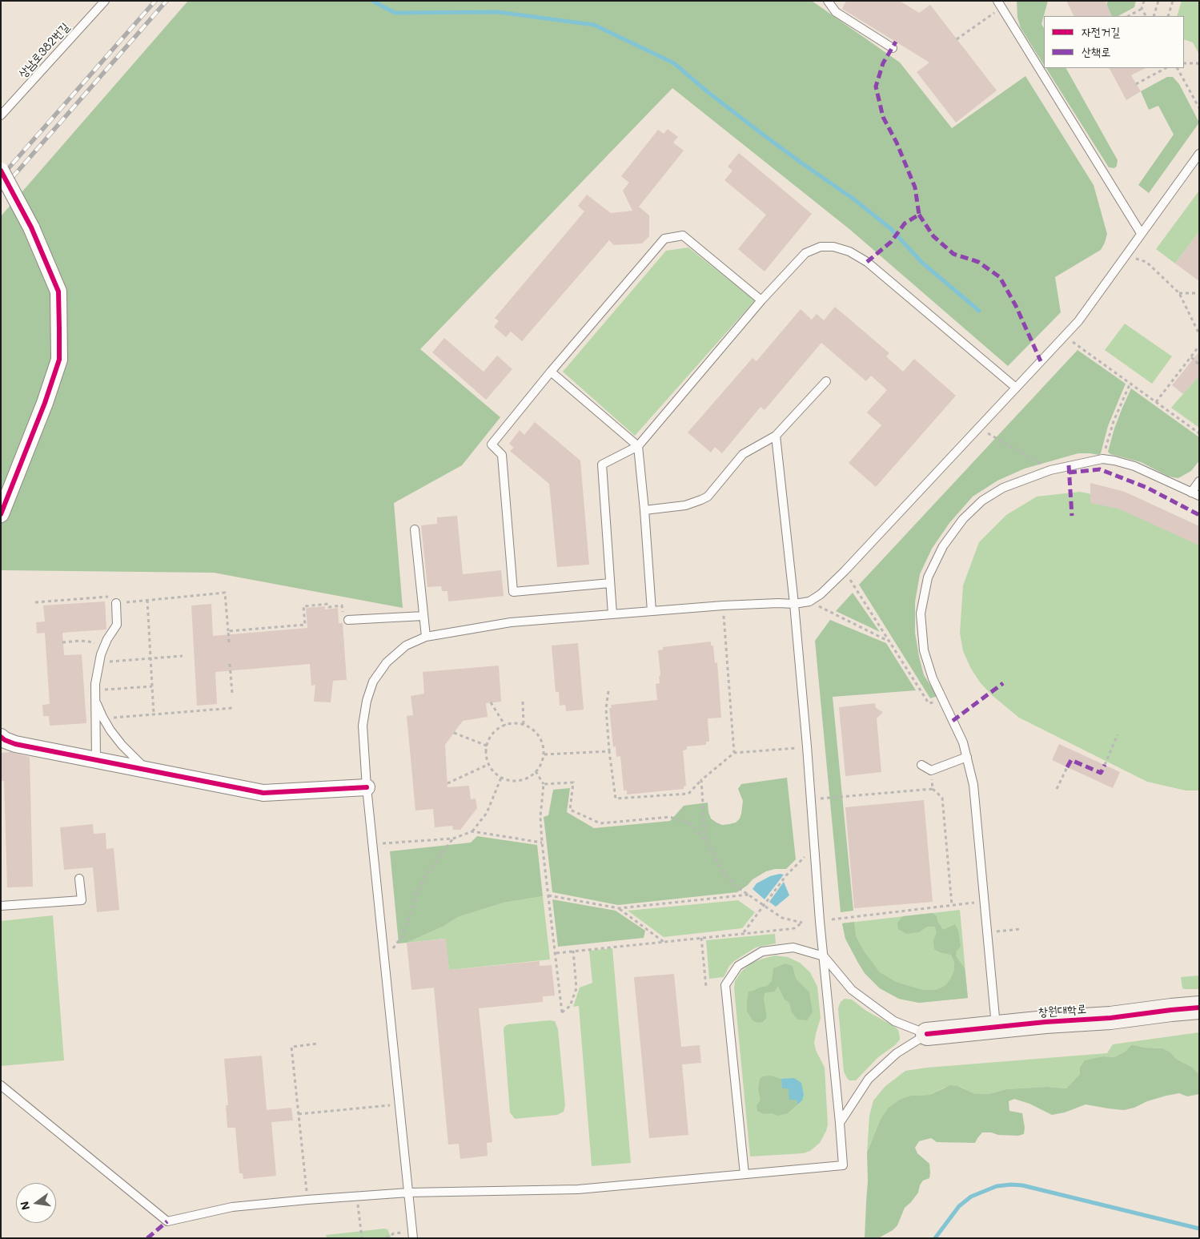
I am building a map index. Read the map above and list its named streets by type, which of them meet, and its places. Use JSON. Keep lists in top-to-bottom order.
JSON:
{
  "streets": {
    "street": ["창원대학로"],
    "lane": ["상남로382번길"]
  },
  "legend": ["자전거길", "산책로"],
  "north": "left"
}
